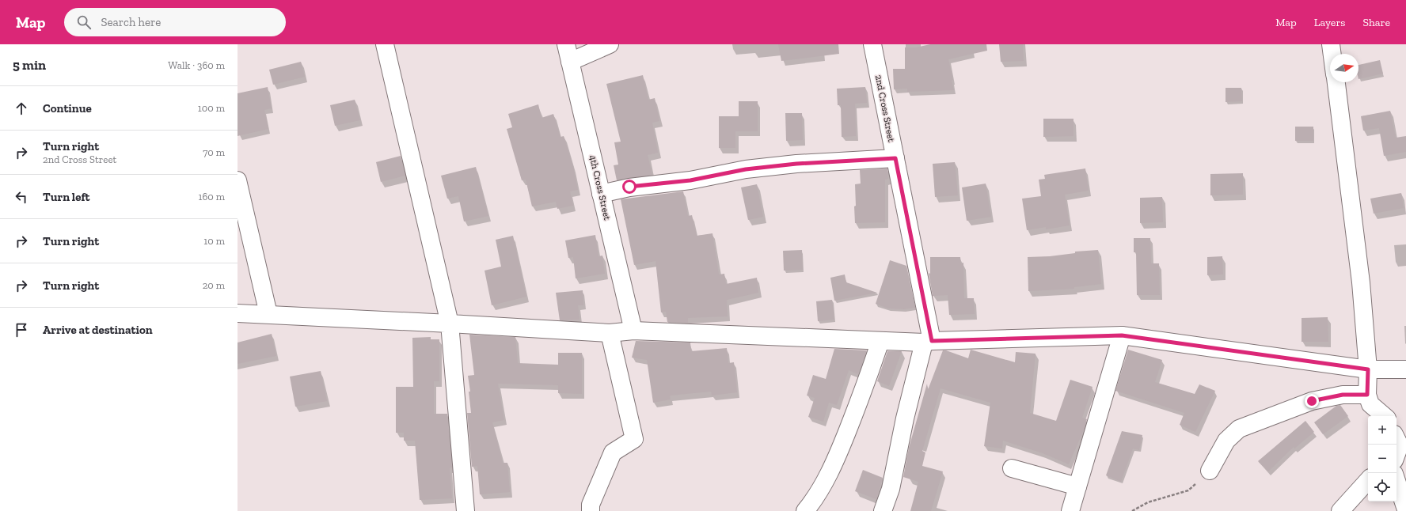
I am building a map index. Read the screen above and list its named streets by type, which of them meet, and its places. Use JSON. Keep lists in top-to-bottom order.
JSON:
{
  "streets": {
    "street": ["2nd Cross Street", "4th Cross Street"]
  },
  "north": "right",
  "page": {
    "header": "Map",
    "search": "Search here",
    "nav": ["Map", "Layers", "Share"],
    "heading": ["5 min", "Walk · 360 m"],
    "list": [
      ["Continue", "100 m"],
      ["Turn right", "2nd Cross Street", "70 m"],
      ["Turn left", "160 m"],
      ["Turn right", "10 m"],
      ["Turn right", "20 m"],
      "Arrive at destination"
    ],
    "map_buttons": ["+", "−"]
  }
}
